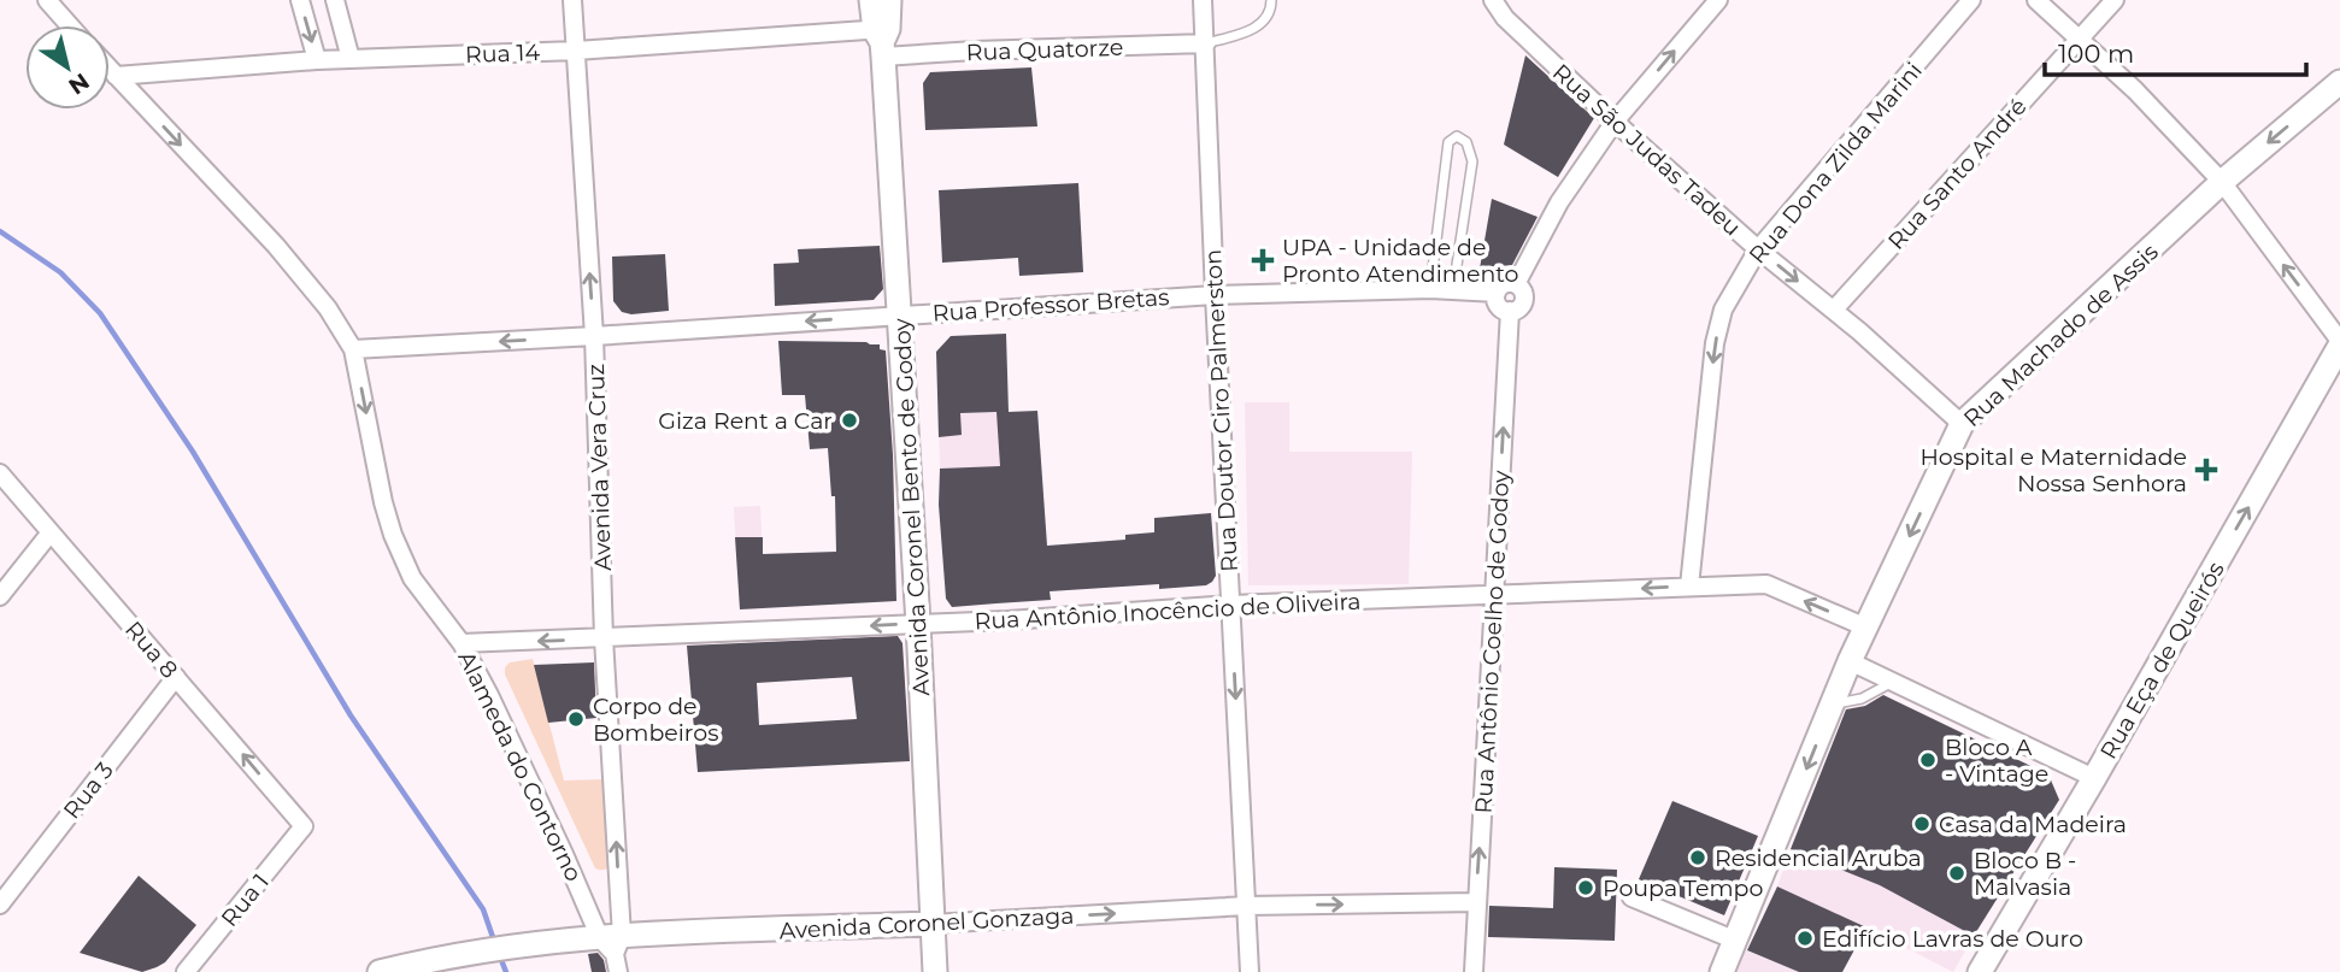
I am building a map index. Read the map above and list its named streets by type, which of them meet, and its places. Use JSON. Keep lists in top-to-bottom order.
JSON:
{
  "streets": {
    "main road": [
      "Rua Machado de Assis",
      "Avenida Coronel Bento de Godoy",
      "Rua Eça de Queirós",
      "Avenida Coronel Gonzaga"
    ],
    "street": [
      "Rua Quatorze",
      "Rua 14",
      "Rua São Judas Tadeu",
      "Rua Dona Zilda Marini",
      "Rua Santo André",
      "Rua Professor Bretas",
      "Rua Doutor Ciro Palmerston",
      "Avenida Vera Cruz",
      "Rua Antônio Inocêncio de Oliveira",
      "Rua Antônio Coelho de Godoy",
      "Rua 8",
      "Alameda do Contorno",
      "Rua 3",
      "Rua 1"
    ]
  },
  "crossings": [
    ["Rua Quatorze", "Rua 14"],
    ["Rua Quatorze", "Rua Doutor Ciro Palmerston"],
    ["Rua Quatorze", "Avenida Coronel Bento de Godoy"],
    ["Rua 14", "Avenida Vera Cruz"],
    ["Rua 14", "Avenida Coronel Bento de Godoy"],
    ["Rua 14", "Alameda do Contorno"],
    ["Rua São Judas Tadeu", "Rua Dona Zilda Marini"],
    ["Rua São Judas Tadeu", "Rua Santo André"],
    ["Rua São Judas Tadeu", "Rua Machado de Assis"],
    ["Rua São Judas Tadeu", "Rua Antônio Coelho de Godoy"],
    ["Rua Dona Zilda Marini", "Rua Antônio Inocêncio de Oliveira"],
    ["Rua Professor Bretas", "Rua Doutor Ciro Palmerston"],
    ["Rua Professor Bretas", "Avenida Vera Cruz"],
    ["Rua Professor Bretas", "Avenida Coronel Bento de Godoy"],
    ["Rua Professor Bretas", "Rua Antônio Coelho de Godoy"],
    ["Rua Professor Bretas", "Alameda do Contorno"],
    ["Rua Machado de Assis", "Rua Antônio Inocêncio de Oliveira"],
    ["Rua Doutor Ciro Palmerston", "Rua Antônio Inocêncio de Oliveira"],
    ["Rua Doutor Ciro Palmerston", "Avenida Coronel Gonzaga"],
    ["Avenida Vera Cruz", "Rua Antônio Inocêncio de Oliveira"],
    ["Avenida Vera Cruz", "Alameda do Contorno"],
    ["Avenida Vera Cruz", "Avenida Coronel Gonzaga"],
    ["Avenida Coronel Bento de Godoy", "Rua Antônio Inocêncio de Oliveira"],
    ["Avenida Coronel Bento de Godoy", "Avenida Coronel Gonzaga"],
    ["Rua Antônio Inocêncio de Oliveira", "Rua Antônio Coelho de Godoy"],
    ["Rua Antônio Inocêncio de Oliveira", "Alameda do Contorno"],
    ["Rua Antônio Coelho de Godoy", "Avenida Coronel Gonzaga"],
    ["Rua 8", "Rua 3"],
    ["Rua 8", "Rua 1"],
    ["Alameda do Contorno", "Avenida Coronel Gonzaga"]
  ],
  "one_way": [
    "Rua Dona Zilda Marini",
    "Rua Professor Bretas",
    "Rua Machado de Assis",
    "Avenida Vera Cruz",
    "Rua Antônio Inocêncio de Oliveira",
    "Rua Antônio Coelho de Godoy",
    "Rua 8",
    "Rua Eça de Queirós",
    "Alameda do Contorno",
    "Avenida Coronel Gonzaga"
  ],
  "places": {
    "health": ["UPA - Unidade de Pronto Atendimento", "Hospital e Maternidade Nossa Senhora"],
    "other": [
      "Giza Rent a Car",
      "Corpo de Bombeiros",
      "Bloco A - Vintage",
      "Casa da Madeira",
      "Residencial Aruba",
      "Bloco B - Malvasia",
      "Poupa Tempo",
      "Edifício Lavras de Ouro"
    ]
  },
  "scale_bar": "100 m",
  "north": "bottom right"
}
